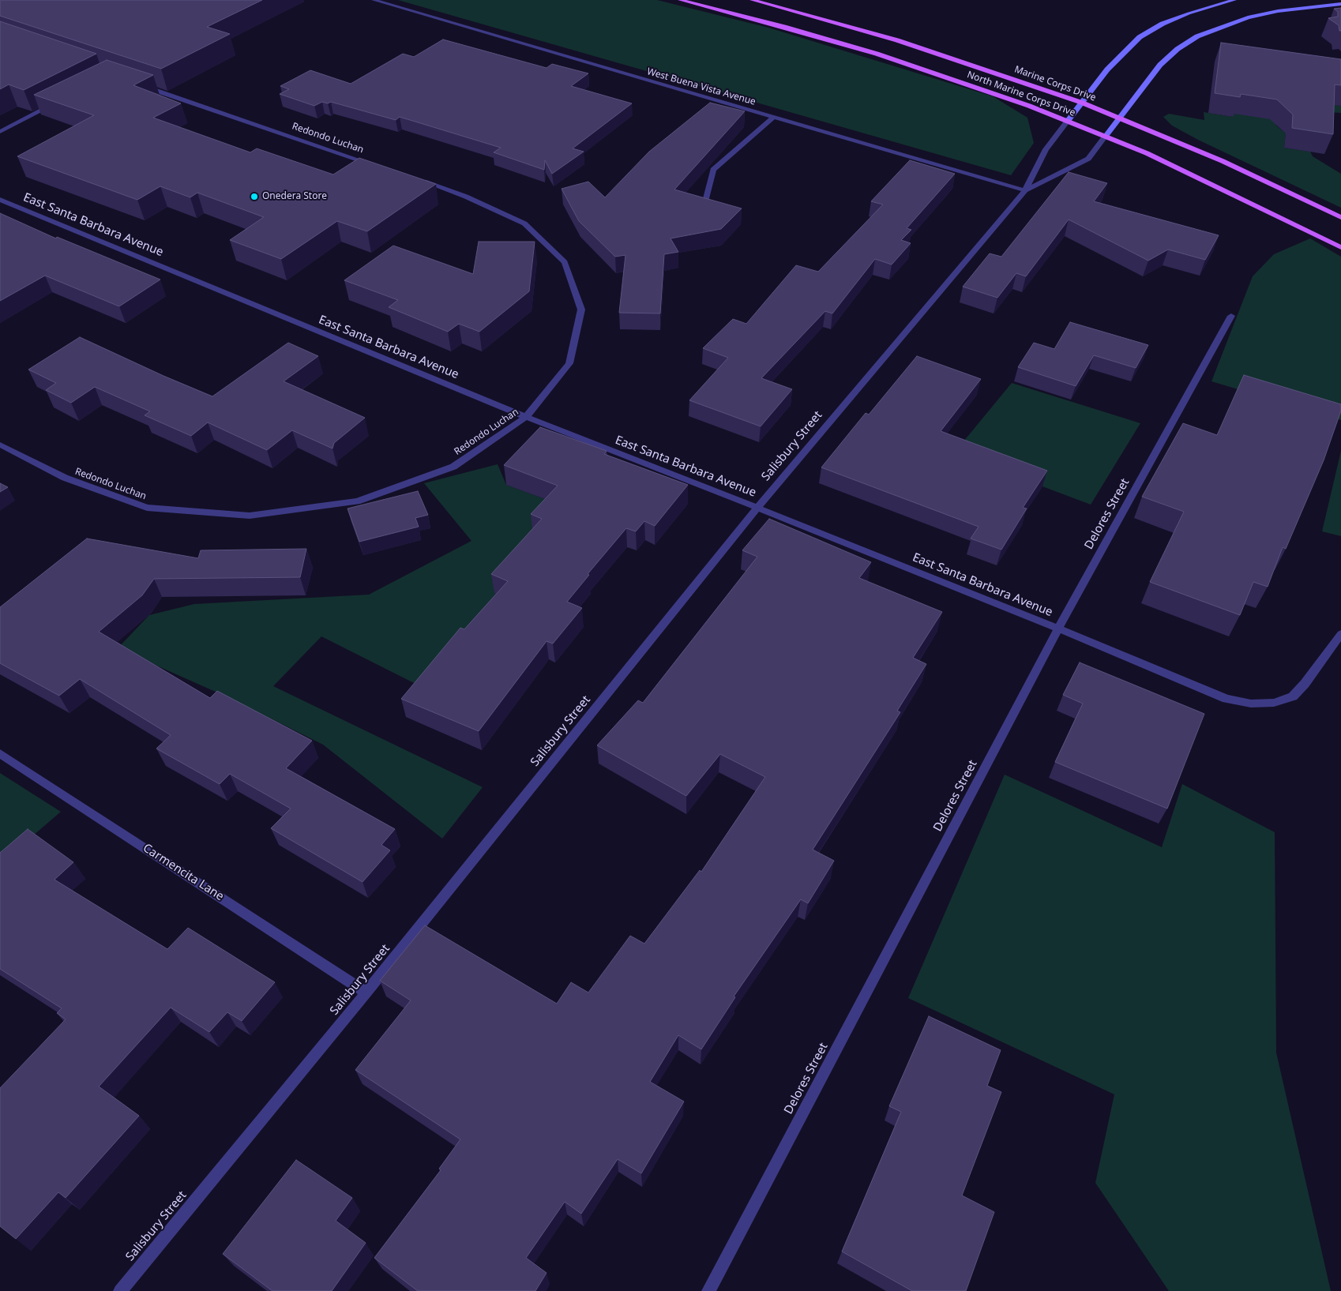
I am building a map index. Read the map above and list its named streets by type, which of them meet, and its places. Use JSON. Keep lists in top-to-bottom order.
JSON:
{
  "streets": {
    "main road": ["Marine Corps Drive", "North Marine Corps Drive"],
    "street": [
      "West Buena Vista Avenue",
      "Redondo Luchan",
      "East Santa Barbara Avenue",
      "Salisbury Street",
      "Delores Street",
      "Carmencita Lane"
    ]
  },
  "crossings": [
    ["West Buena Vista Avenue", "Salisbury Street"],
    ["North Marine Corps Drive", "Salisbury Street"],
    ["Redondo Luchan", "East Santa Barbara Avenue"],
    ["East Santa Barbara Avenue", "Salisbury Street"],
    ["East Santa Barbara Avenue", "Delores Street"],
    ["Salisbury Street", "Carmencita Lane"]
  ],
  "places": ["Onedera Store"]
}
